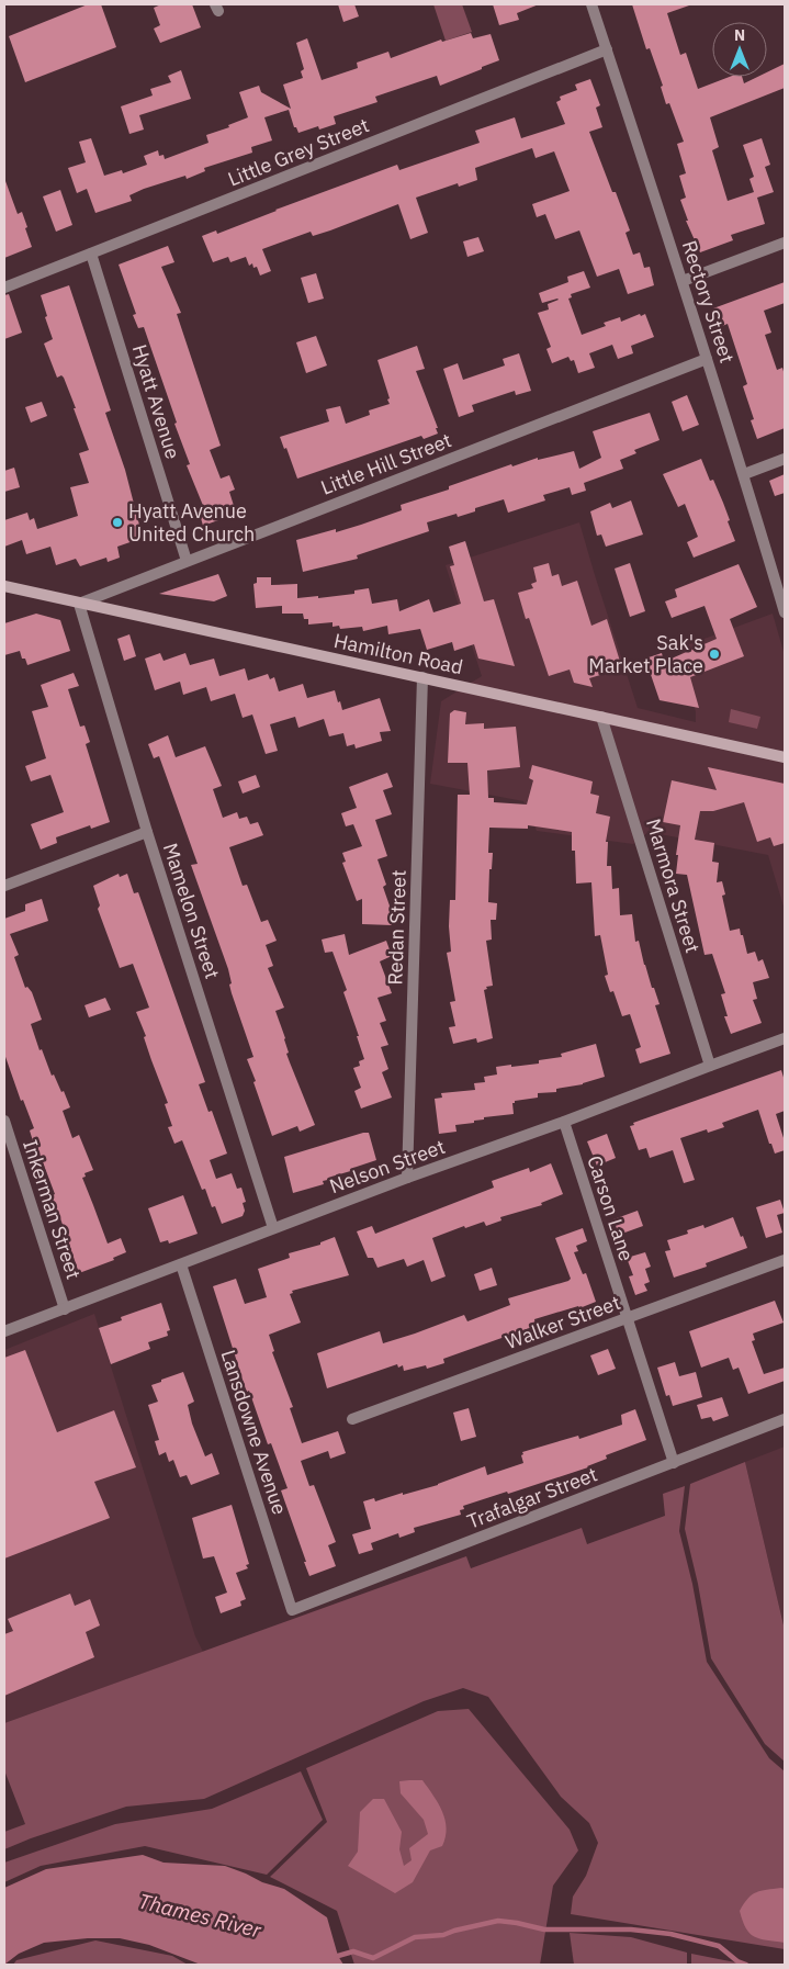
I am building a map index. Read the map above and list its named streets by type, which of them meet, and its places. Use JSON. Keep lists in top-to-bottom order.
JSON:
{
  "streets": {
    "main road": ["Hamilton Road"],
    "street": [
      "Little Grey Street",
      "Rectory Street",
      "Hyatt Avenue",
      "Little Hill Street",
      "Marmora Street",
      "Mamelon Street",
      "Redan Street",
      "Nelson Street",
      "Carson Lane",
      "Inkerman Street",
      "Walker Street",
      "Lansdowne Avenue",
      "Trafalgar Street"
    ]
  },
  "crossings": [
    ["Little Grey Street", "Rectory Street"],
    ["Little Grey Street", "Hyatt Avenue"],
    ["Rectory Street", "Little Hill Street"],
    ["Hyatt Avenue", "Little Hill Street"],
    ["Little Hill Street", "Hamilton Road"],
    ["Little Hill Street", "Mamelon Street"],
    ["Hamilton Road", "Marmora Street"],
    ["Hamilton Road", "Mamelon Street"],
    ["Hamilton Road", "Redan Street"],
    ["Marmora Street", "Nelson Street"],
    ["Mamelon Street", "Nelson Street"],
    ["Redan Street", "Nelson Street"],
    ["Nelson Street", "Carson Lane"],
    ["Nelson Street", "Inkerman Street"],
    ["Nelson Street", "Lansdowne Avenue"],
    ["Carson Lane", "Walker Street"],
    ["Carson Lane", "Trafalgar Street"],
    ["Lansdowne Avenue", "Trafalgar Street"]
  ],
  "water": ["Thames River"],
  "places": ["Hyatt Avenue United Church", "Sak's Market Place"],
  "north": "top"
}
